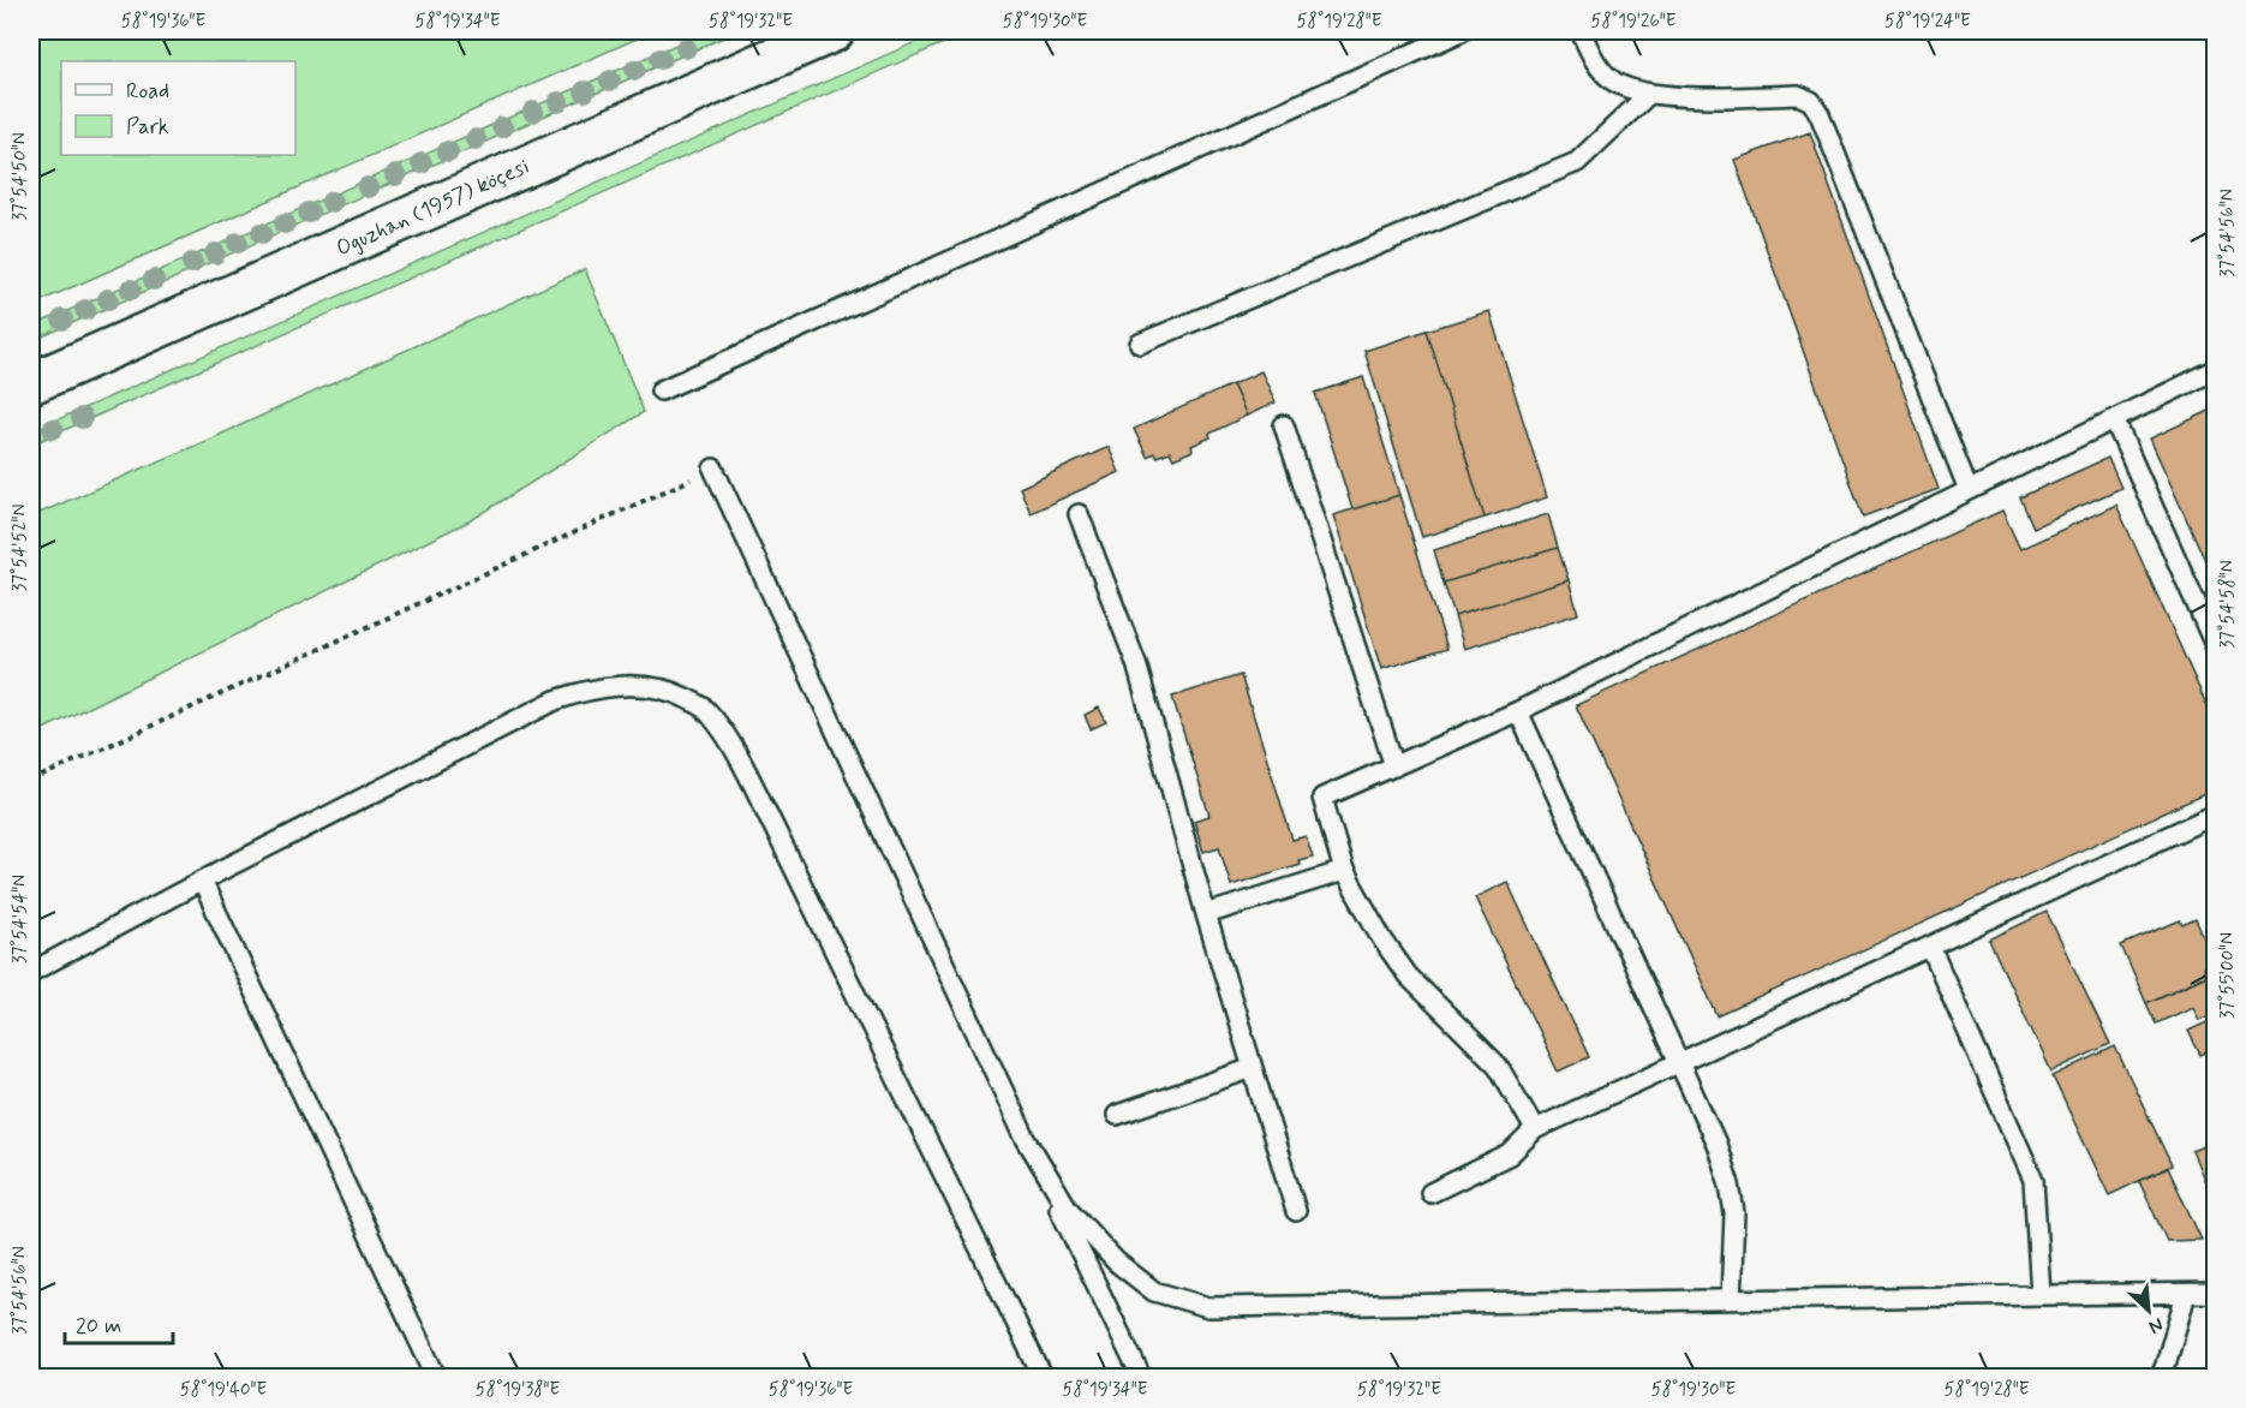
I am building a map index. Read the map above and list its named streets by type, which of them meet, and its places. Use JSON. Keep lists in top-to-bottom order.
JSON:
{
  "streets": {
    "main road": ["Oguzhan (1957) köçesi"]
  },
  "legend": ["Road", "Park"],
  "scale_bar": "20 m",
  "north": "bottom right",
  "coordinates": [
    "58°19'36\"E",
    "58°19'34\"E",
    "58°19'32\"E",
    "58°19'30\"E",
    "58°19'28\"E",
    "58°19'26\"E",
    "58°19'24\"E",
    "37°54'50\"N",
    "37°54'56\"N",
    "37°54'52\"N",
    "37°54'58\"N",
    "37°54'54\"N",
    "37°55'00\"N",
    "58°19'40\"E",
    "58°19'38\"E"
  ]
}
